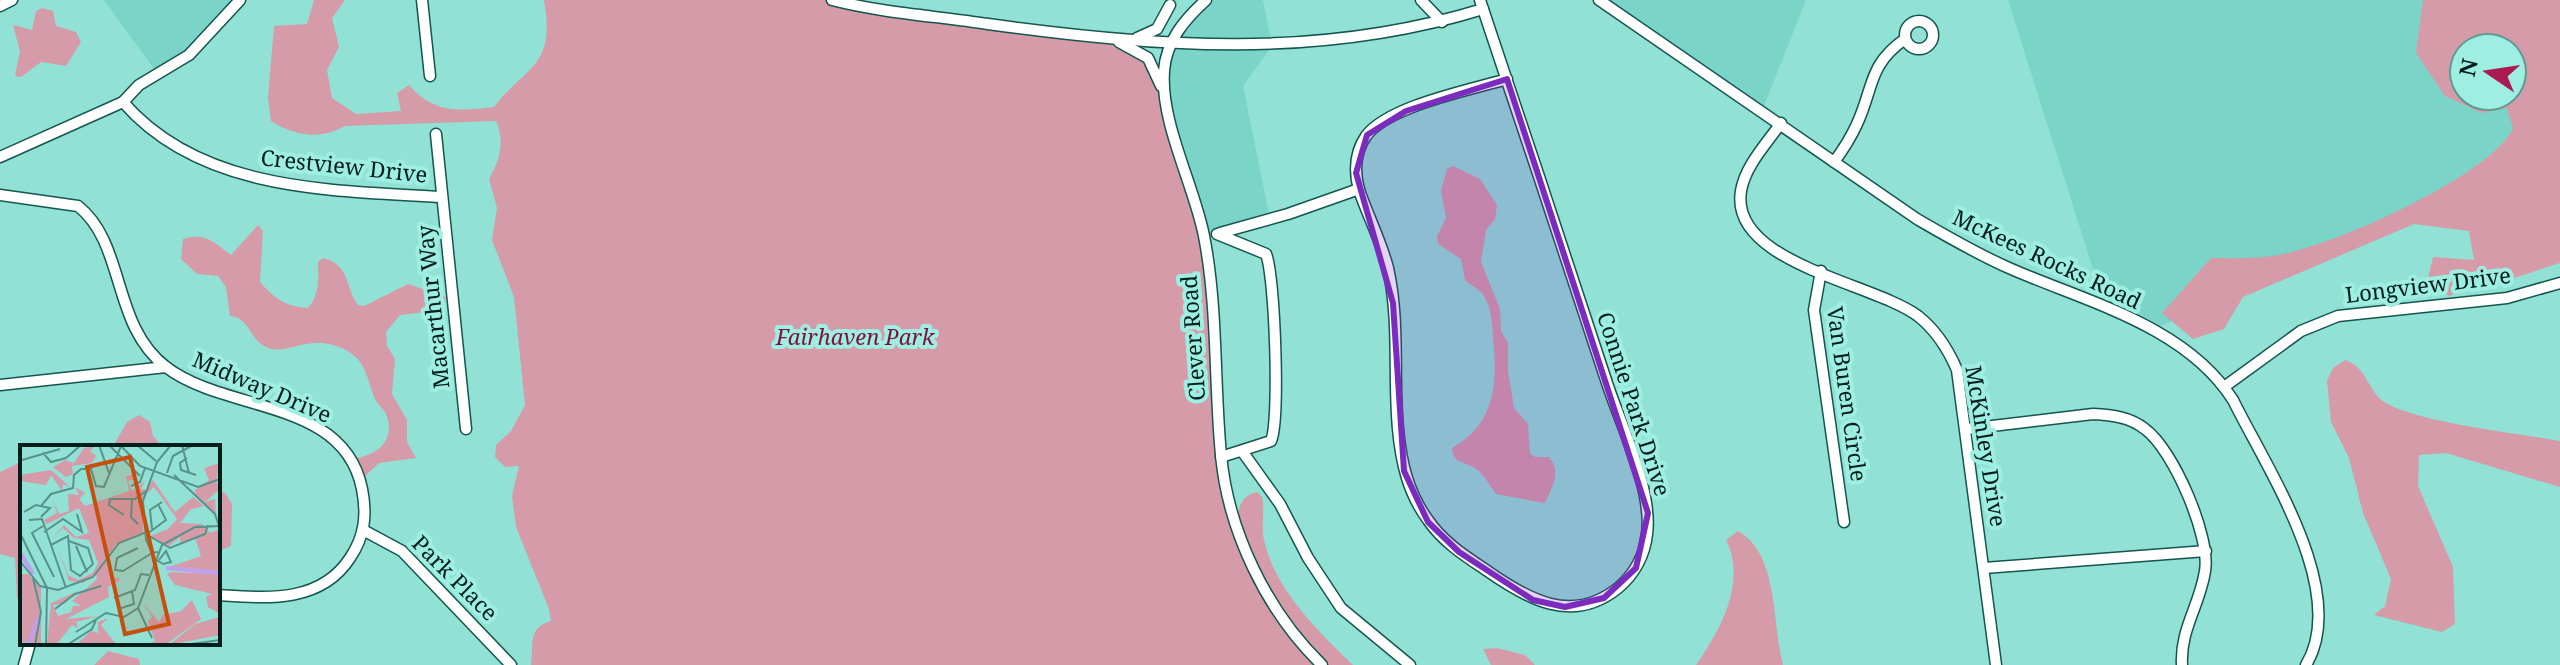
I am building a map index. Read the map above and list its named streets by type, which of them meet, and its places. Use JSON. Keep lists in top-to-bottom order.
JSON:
{
  "streets": {
    "street": [
      "Crestview Drive",
      "McKees Rocks Road",
      "Longview Drive",
      "Macarthur Way",
      "Clever Road",
      "Midway Drive",
      "Van Buren Circle",
      "Connie Park Drive",
      "McKinley Drive",
      "Park Place"
    ]
  },
  "crossings": [
    ["Crestview Drive", "Macarthur Way"],
    ["McKees Rocks Road", "Longview Drive"],
    ["McKees Rocks Road", "McKinley Drive"],
    ["Midway Drive", "Park Place"],
    ["Van Buren Circle", "McKinley Drive"]
  ],
  "parks": ["Fairhaven Park"],
  "north": "left"
}
